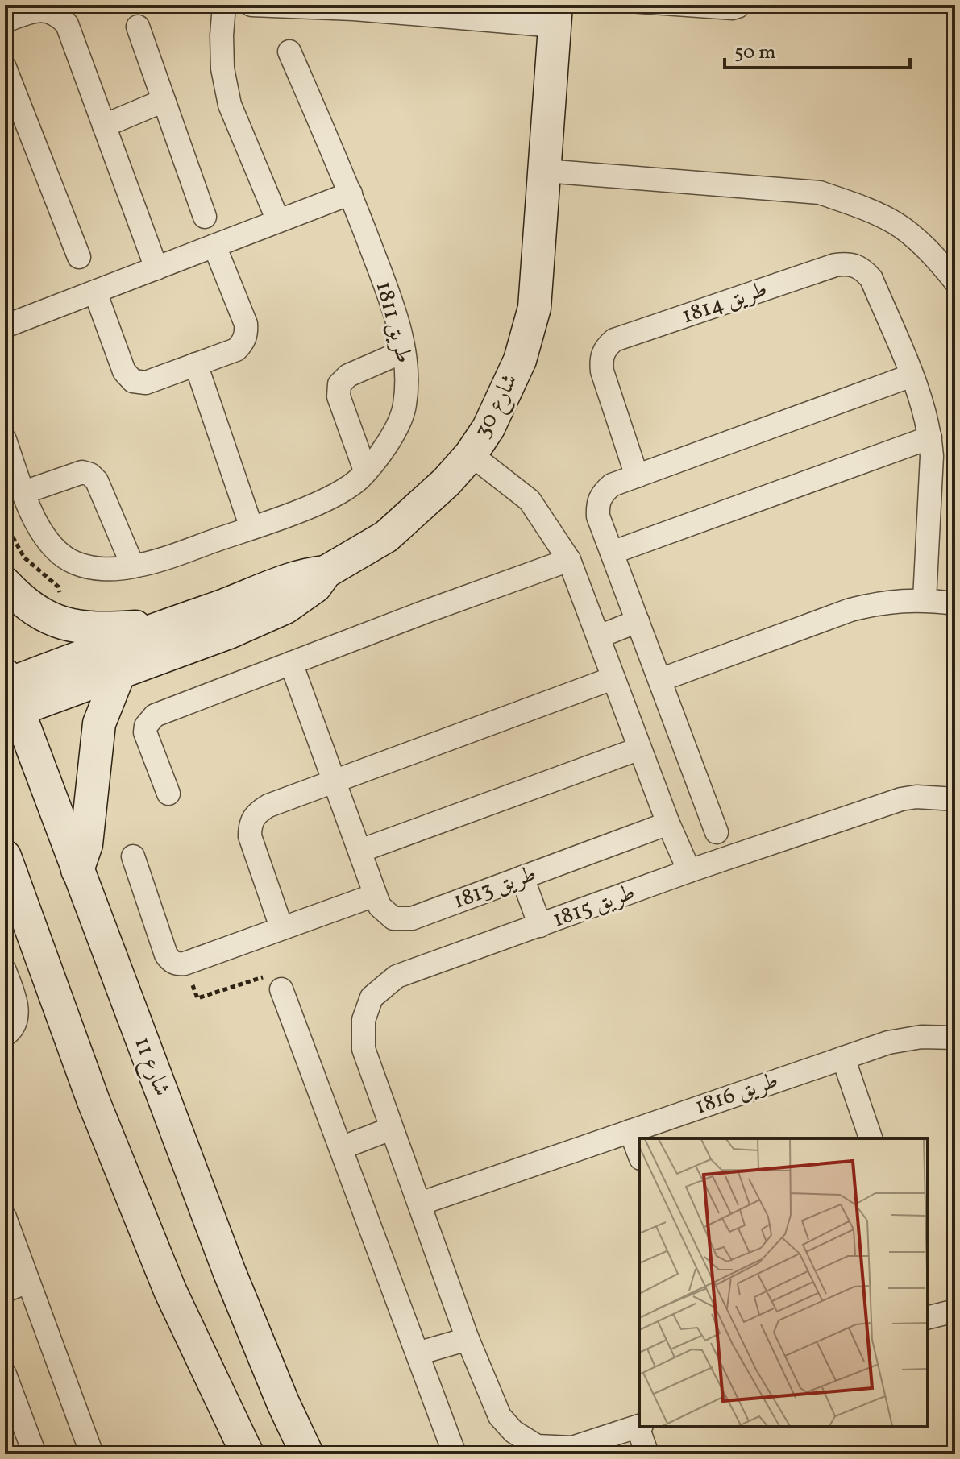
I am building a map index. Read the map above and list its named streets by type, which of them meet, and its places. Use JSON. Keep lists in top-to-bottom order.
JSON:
{
  "streets": {
    "street": [
      "طريق 1814",
      "طريق 1811",
      "شارع 30",
      "طريق 1813",
      "طريق 1815",
      "شارع 11",
      "طريق 1816"
    ]
  },
  "crossings": [
    ["شارع 30", "شارع 11"],
    ["طريق 1815", "طريق 1816"]
  ],
  "scale_bar": "50 m"
}
